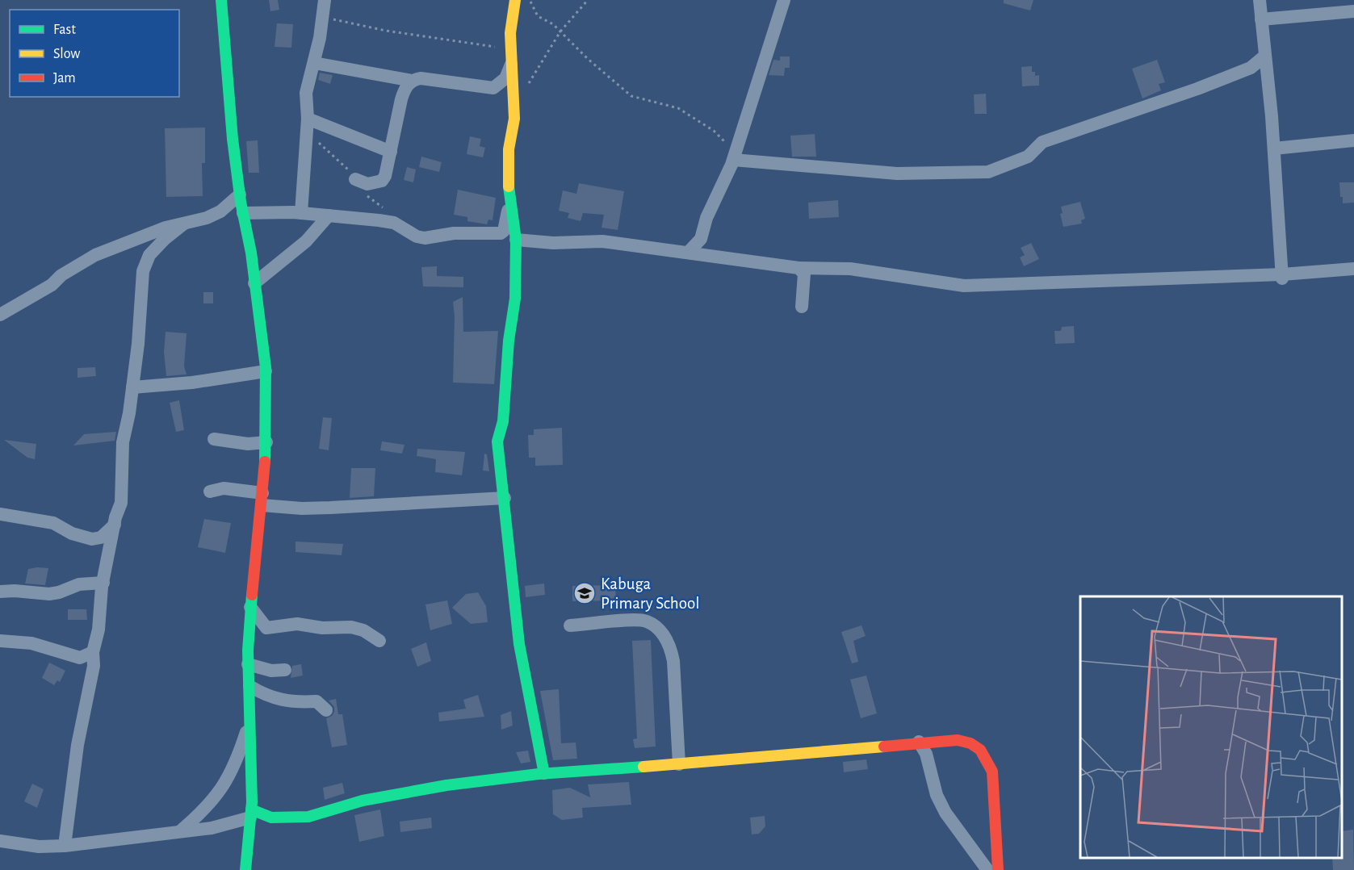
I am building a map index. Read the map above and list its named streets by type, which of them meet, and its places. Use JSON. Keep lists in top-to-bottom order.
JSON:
{
  "places": {
    "school or university": ["Kabuga Primary School"]
  },
  "legend": ["Fast", "Slow", "Jam"]
}
